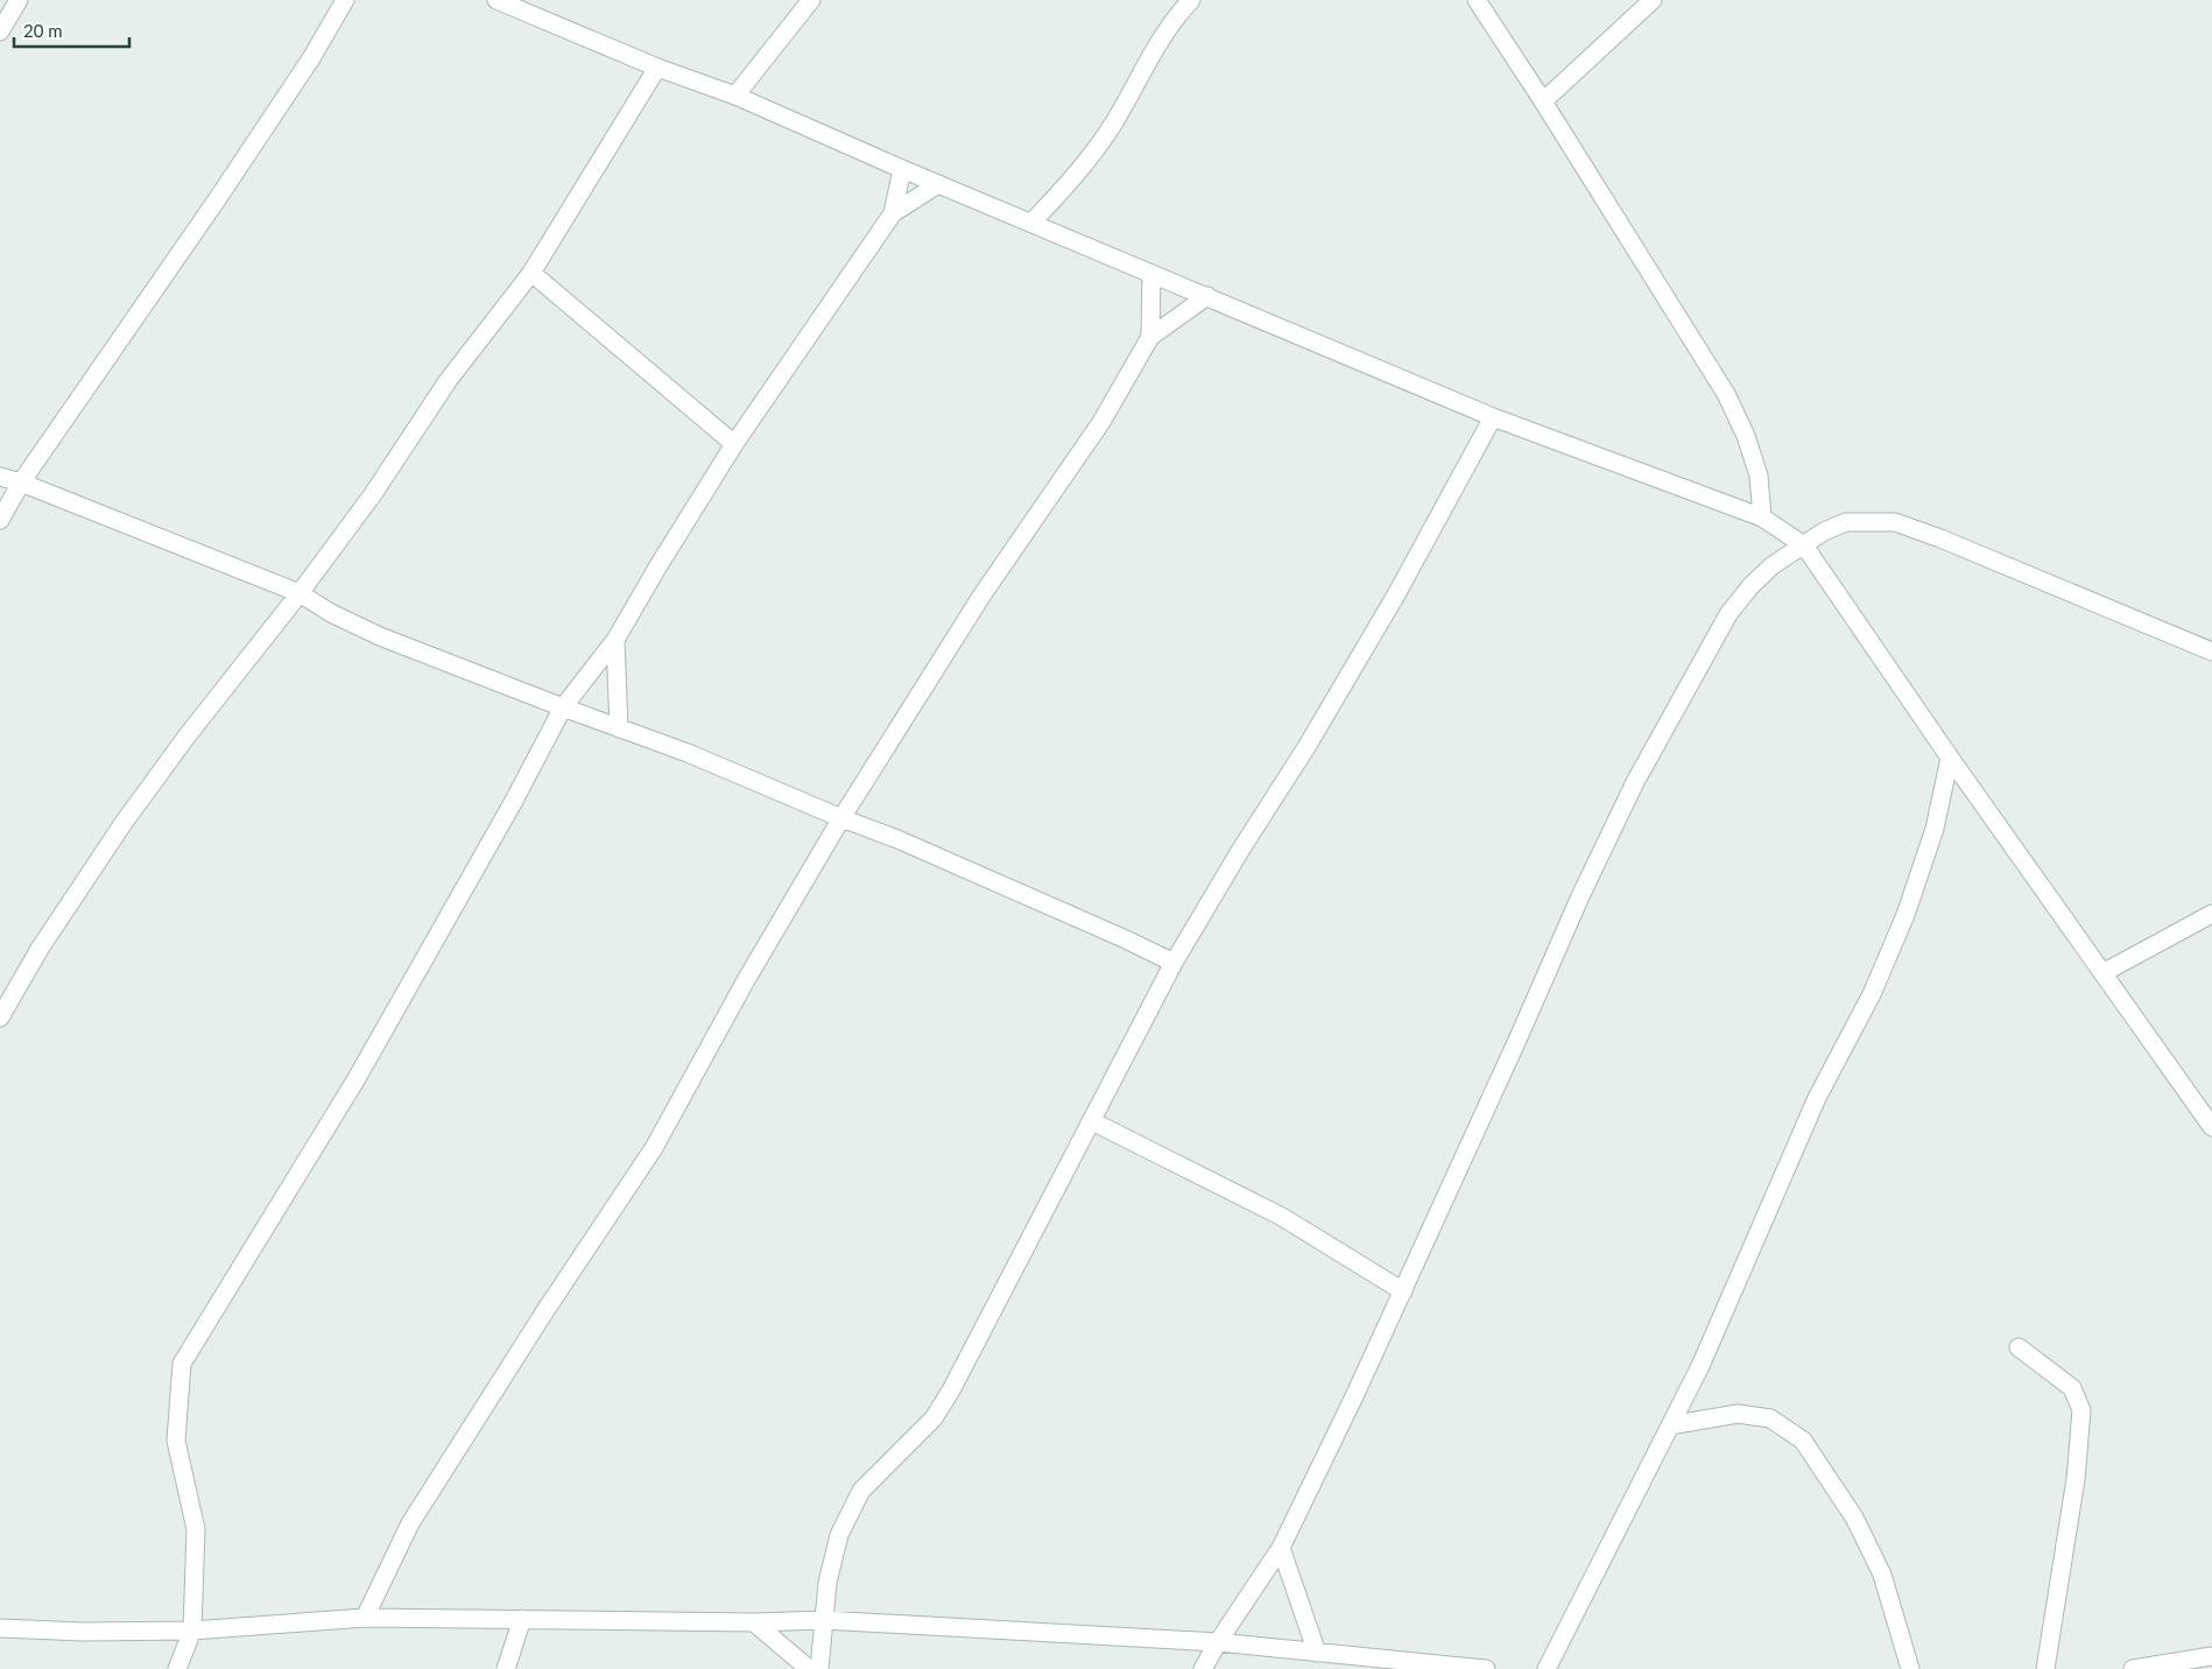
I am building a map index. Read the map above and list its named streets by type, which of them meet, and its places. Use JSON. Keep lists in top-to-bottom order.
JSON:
{
  "scale_bar": "20 m"
}
